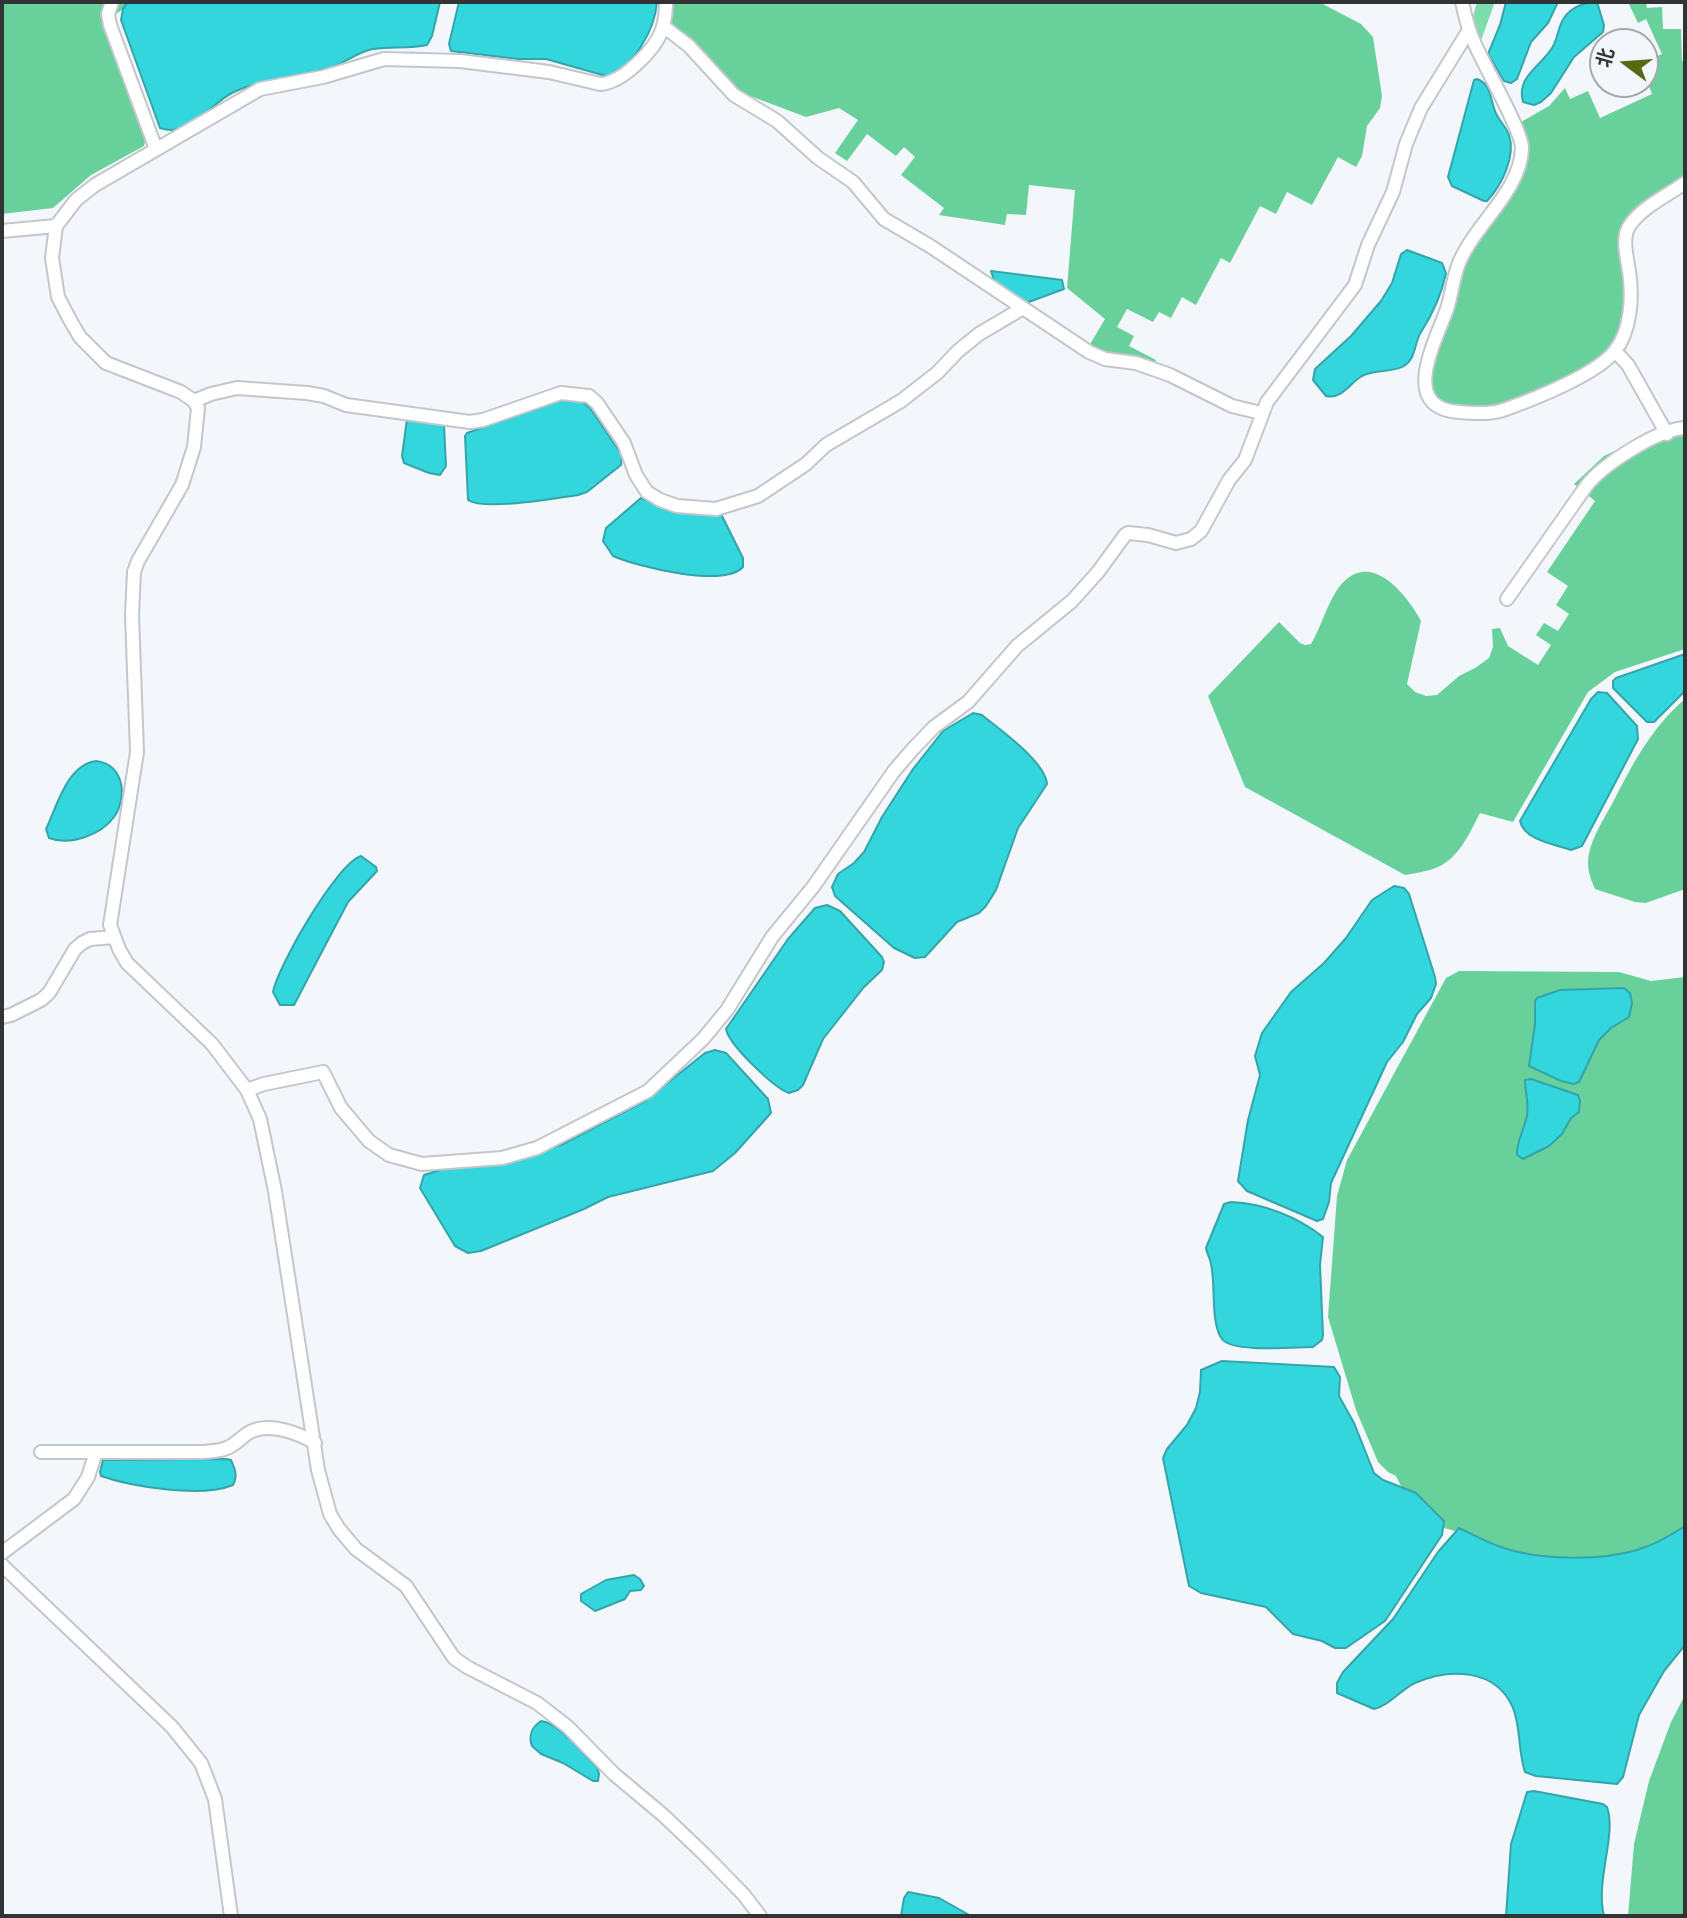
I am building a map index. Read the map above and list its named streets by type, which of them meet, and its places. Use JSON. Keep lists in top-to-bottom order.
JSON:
{
  "north": "left"
}
